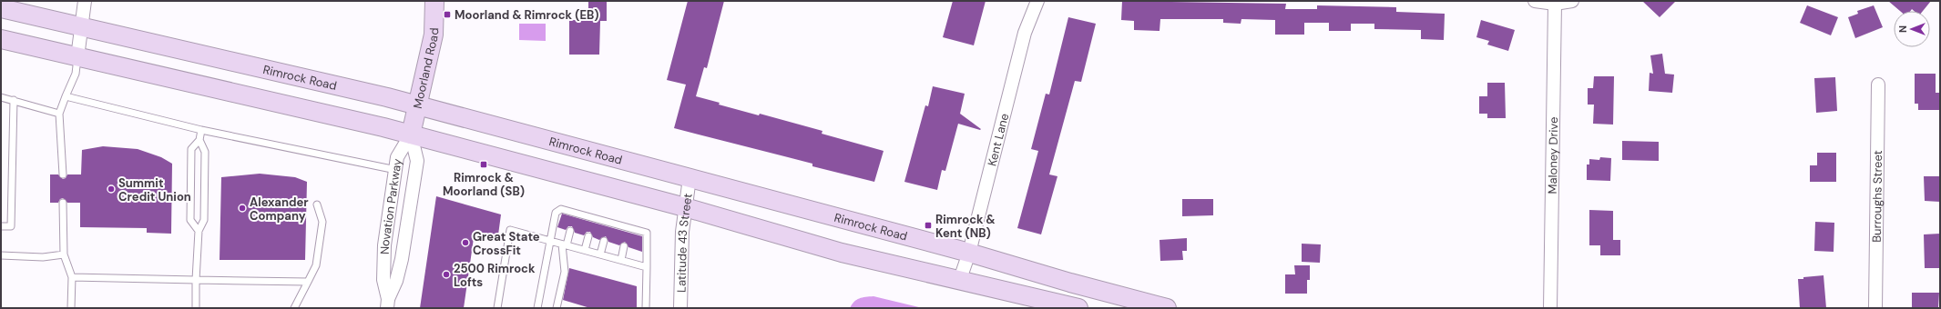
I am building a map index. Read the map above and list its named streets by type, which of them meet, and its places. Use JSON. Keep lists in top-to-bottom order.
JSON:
{
  "streets": {
    "main road": ["Moorland Road", "Rimrock Road"],
    "street": [
      "Kent Lane",
      "Maloney Drive",
      "Burroughs Street",
      "Novation Parkway",
      "Latitude 43 Street"
    ]
  },
  "crossings": [
    ["Moorland Road", "Rimrock Road"],
    ["Moorland Road", "Novation Parkway"],
    ["Rimrock Road", "Kent Lane"],
    ["Rimrock Road", "Latitude 43 Street"]
  ],
  "places": {
    "transit": ["Moorland & Rimrock (EB)", "Rimrock & Moorland (SB)", "Rimrock & Kent (NB)"],
    "other": [
      "Summit Credit Union",
      "Alexander Company",
      "Great State CrossFit",
      "2500 Rimrock Lofts"
    ]
  },
  "north": "left"
}
